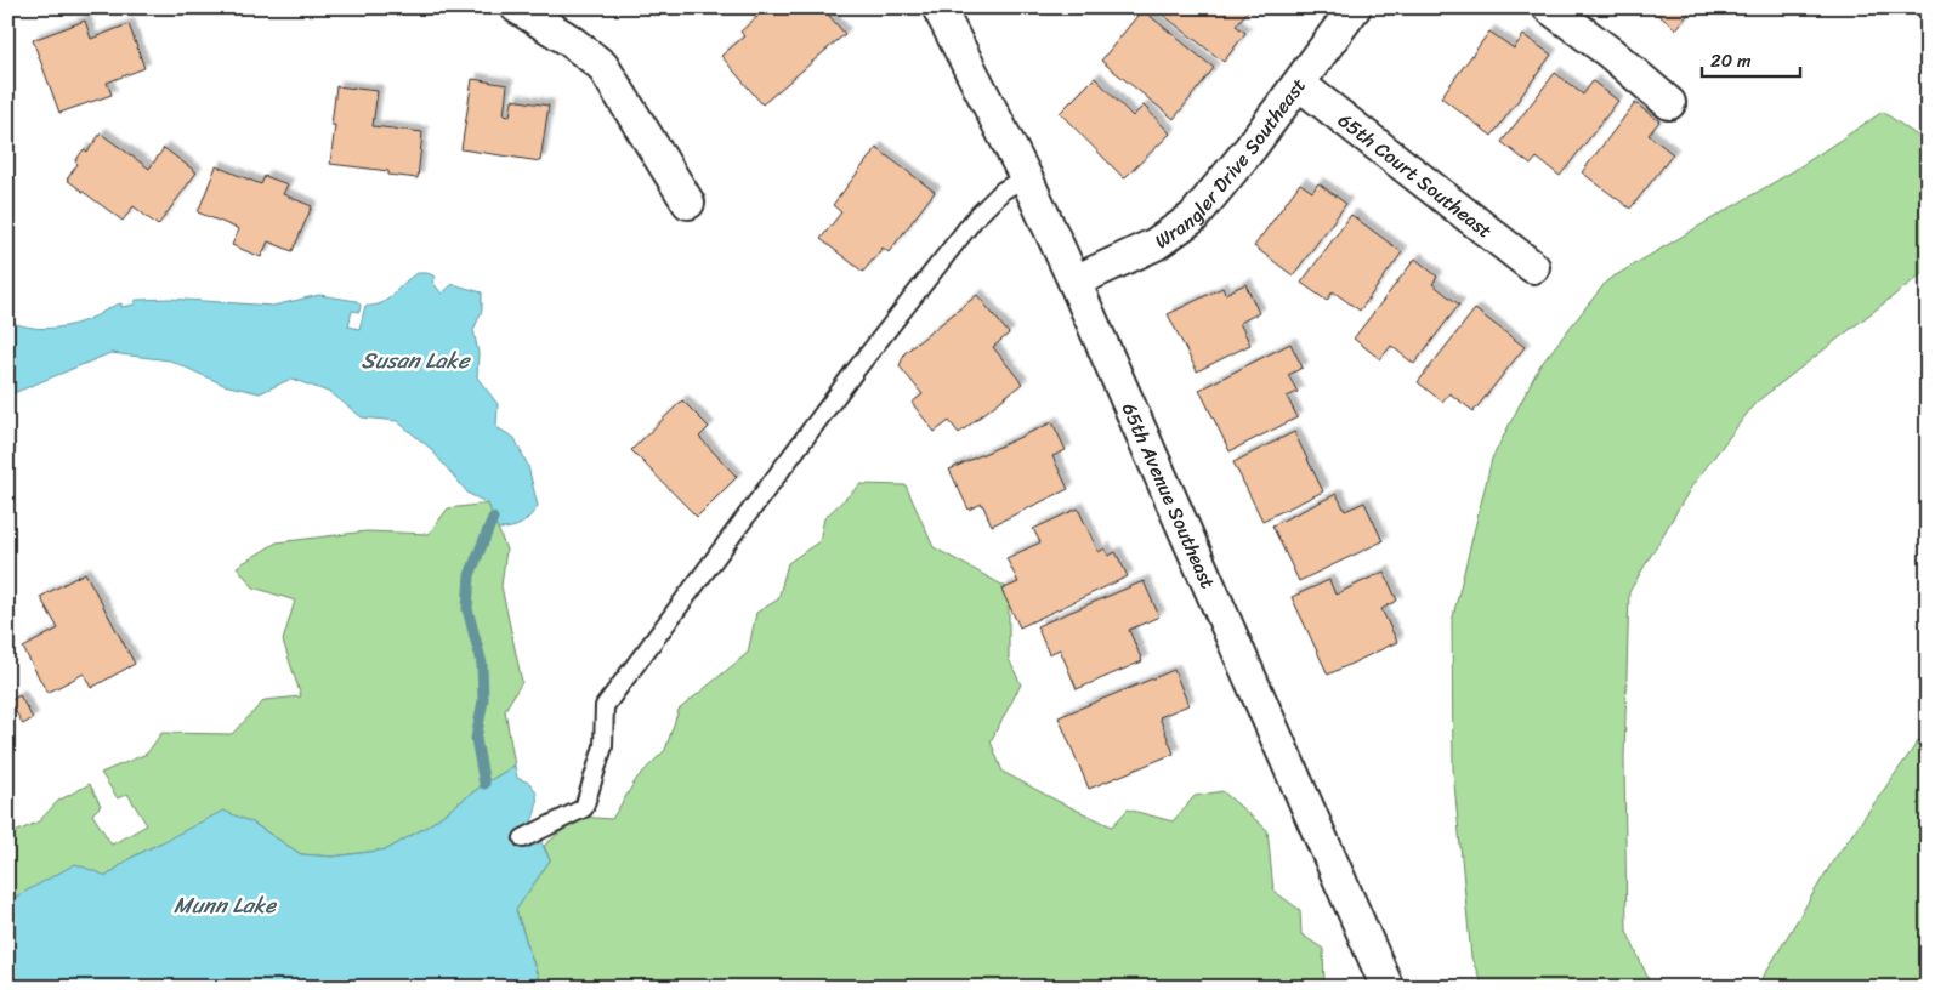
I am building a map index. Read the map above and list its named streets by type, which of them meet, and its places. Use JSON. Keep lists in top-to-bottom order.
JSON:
{
  "streets": {
    "street": ["Wrangler Drive Southeast", "65th Court Southeast", "65th Avenue Southeast"]
  },
  "crossings": [
    ["Wrangler Drive Southeast", "65th Court Southeast"],
    ["Wrangler Drive Southeast", "65th Avenue Southeast"]
  ],
  "water": ["Susan Lake", "Munn Lake"],
  "scale_bar": "20 m"
}
